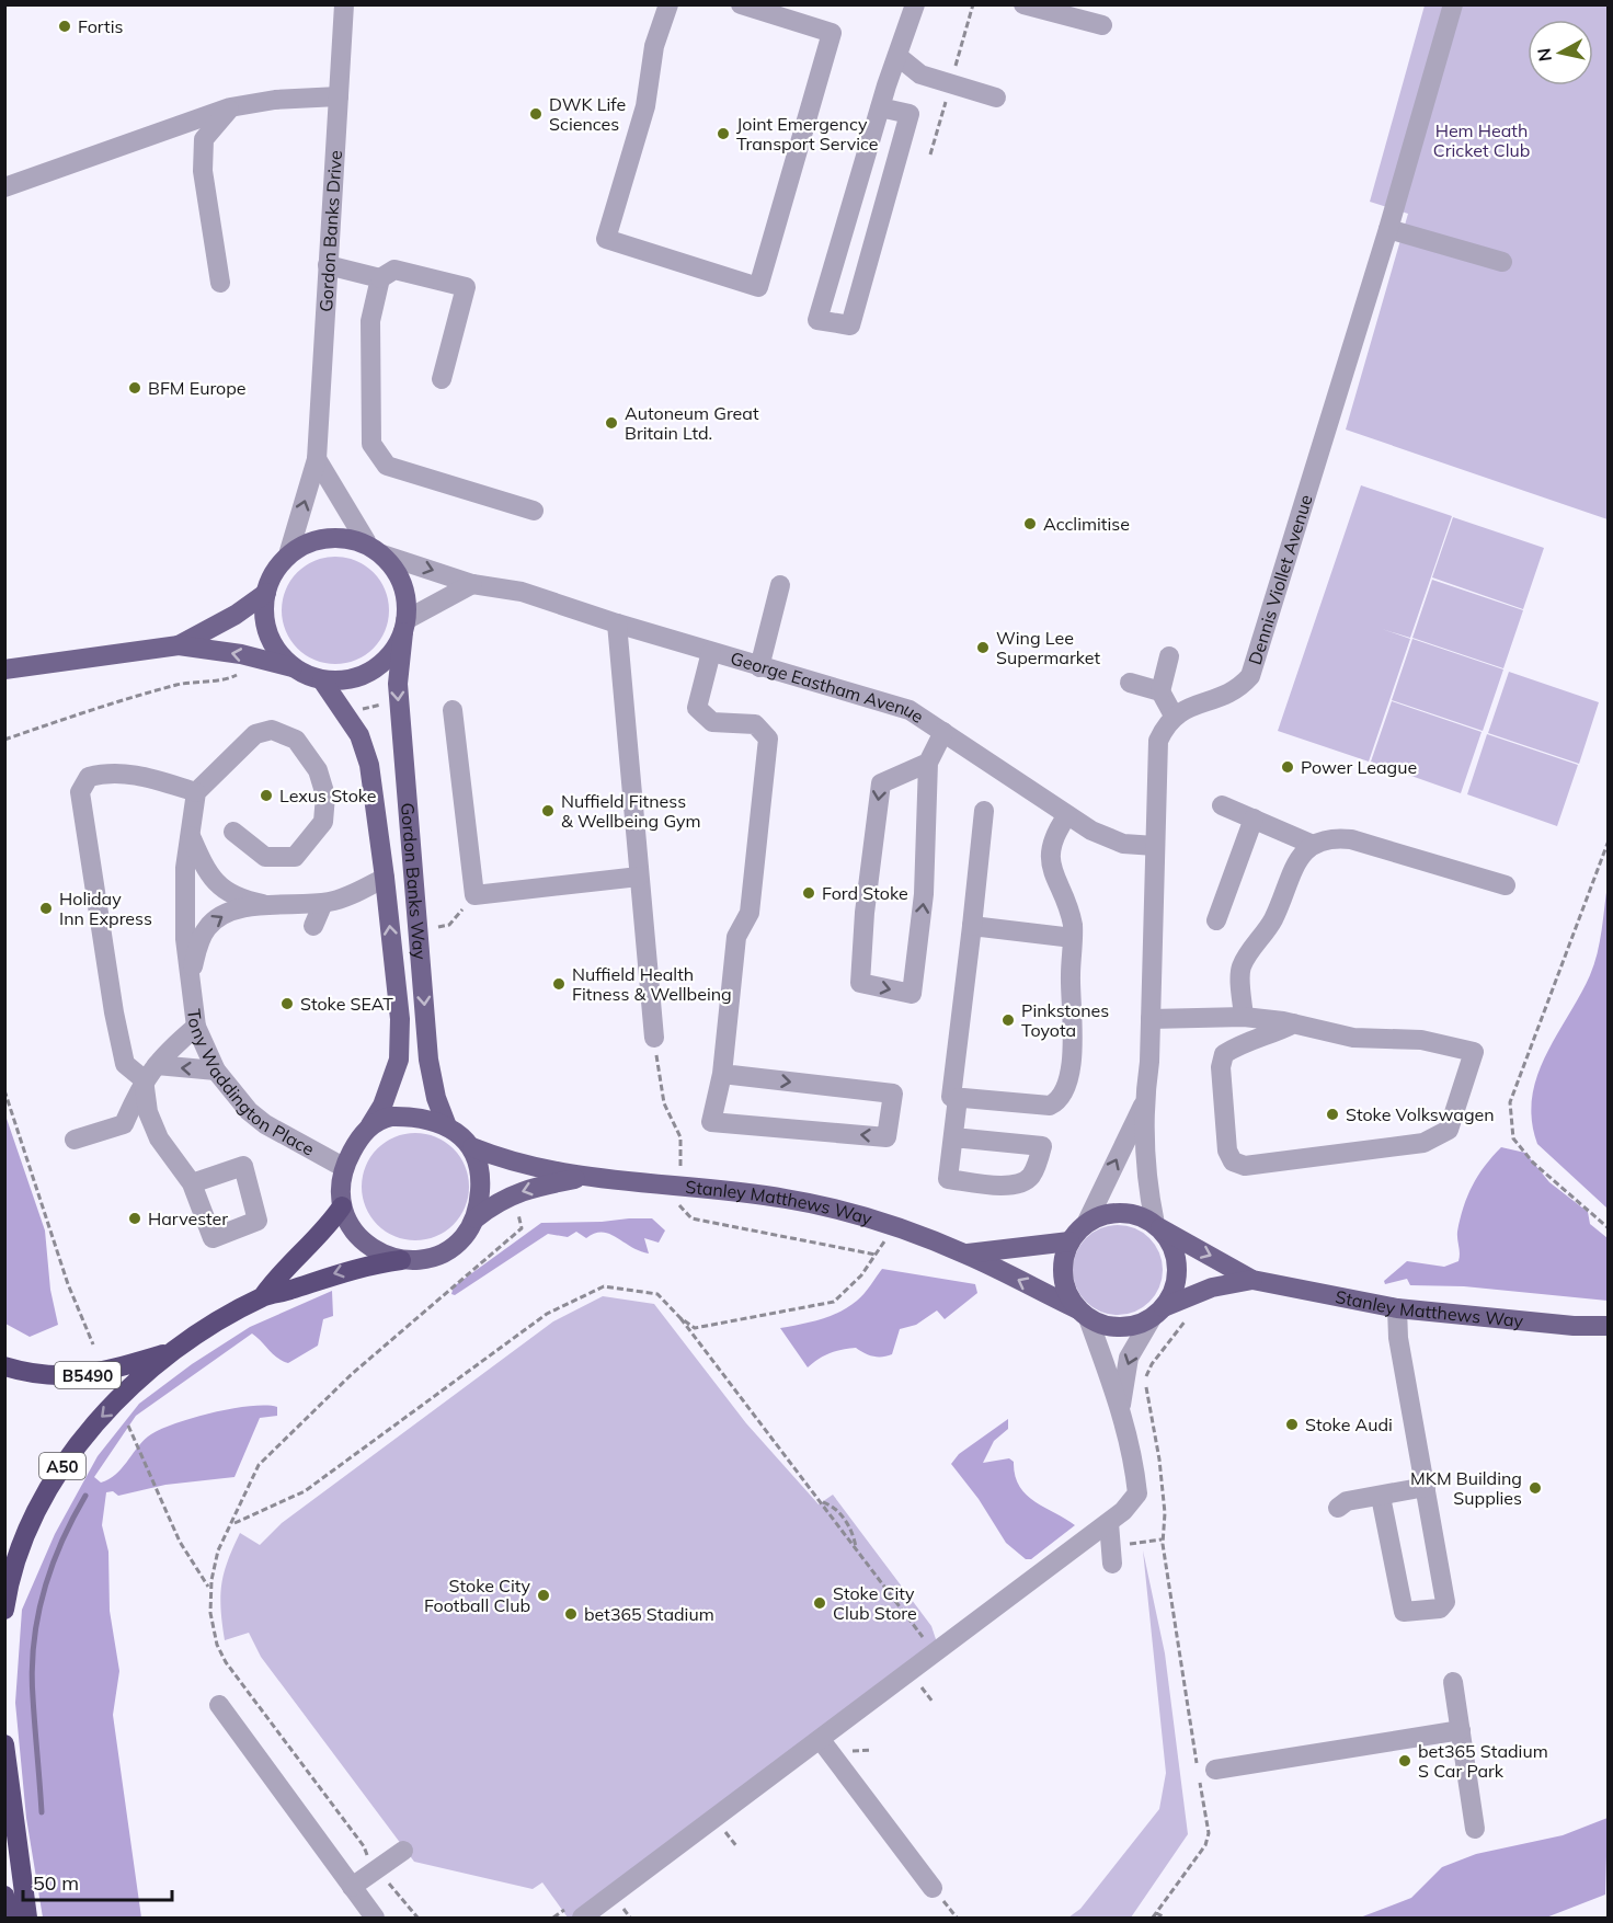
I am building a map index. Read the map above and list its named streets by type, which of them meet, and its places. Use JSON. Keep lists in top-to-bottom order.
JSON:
{
  "streets": {
    "highway": ["B5490", "A50"],
    "main road": ["Gordon Banks Way", "Stanley Matthews Way"],
    "street": [
      "Gordon Banks Drive",
      "Dennis Viollet Avenue",
      "George Eastham Avenue",
      "Tony Waddington Place"
    ]
  },
  "crossings": [
    ["Gordon Banks Drive", "George Eastham Avenue"],
    ["Gordon Banks Drive", "Gordon Banks Way"],
    ["George Eastham Avenue", "Gordon Banks Way"],
    ["Gordon Banks Way", "Tony Waddington Place"],
    ["Gordon Banks Way", "Stanley Matthews Way"],
    ["Tony Waddington Place", "Stanley Matthews Way"],
    ["B5490", "A50"]
  ],
  "parks": ["Hem Heath Cricket Club"],
  "places": [
    "Fortis",
    "DWK Life Sciences",
    "Joint Emergency Transport Service",
    "BFM Europe",
    "Autoneum Great Britain Ltd.",
    "Acclimitise",
    "Wing Lee Supermarket",
    "Power League",
    "Lexus Stoke",
    "Nuffield Fitness & Wellbeing Gym",
    "Ford Stoke",
    "Holiday Inn Express",
    "Nuffield Health Fitness & Wellbeing",
    "Stoke SEAT",
    "Pinkstones Toyota",
    "Stoke Volkswagen",
    "Harvester",
    "Stoke Audi",
    "MKM Building Supplies",
    "Stoke City Football Club",
    "Stoke City Club Store",
    "bet365 Stadium",
    "bet365 Stadium S Car Park"
  ],
  "scale_bar": "50 m",
  "north": "left"
}
